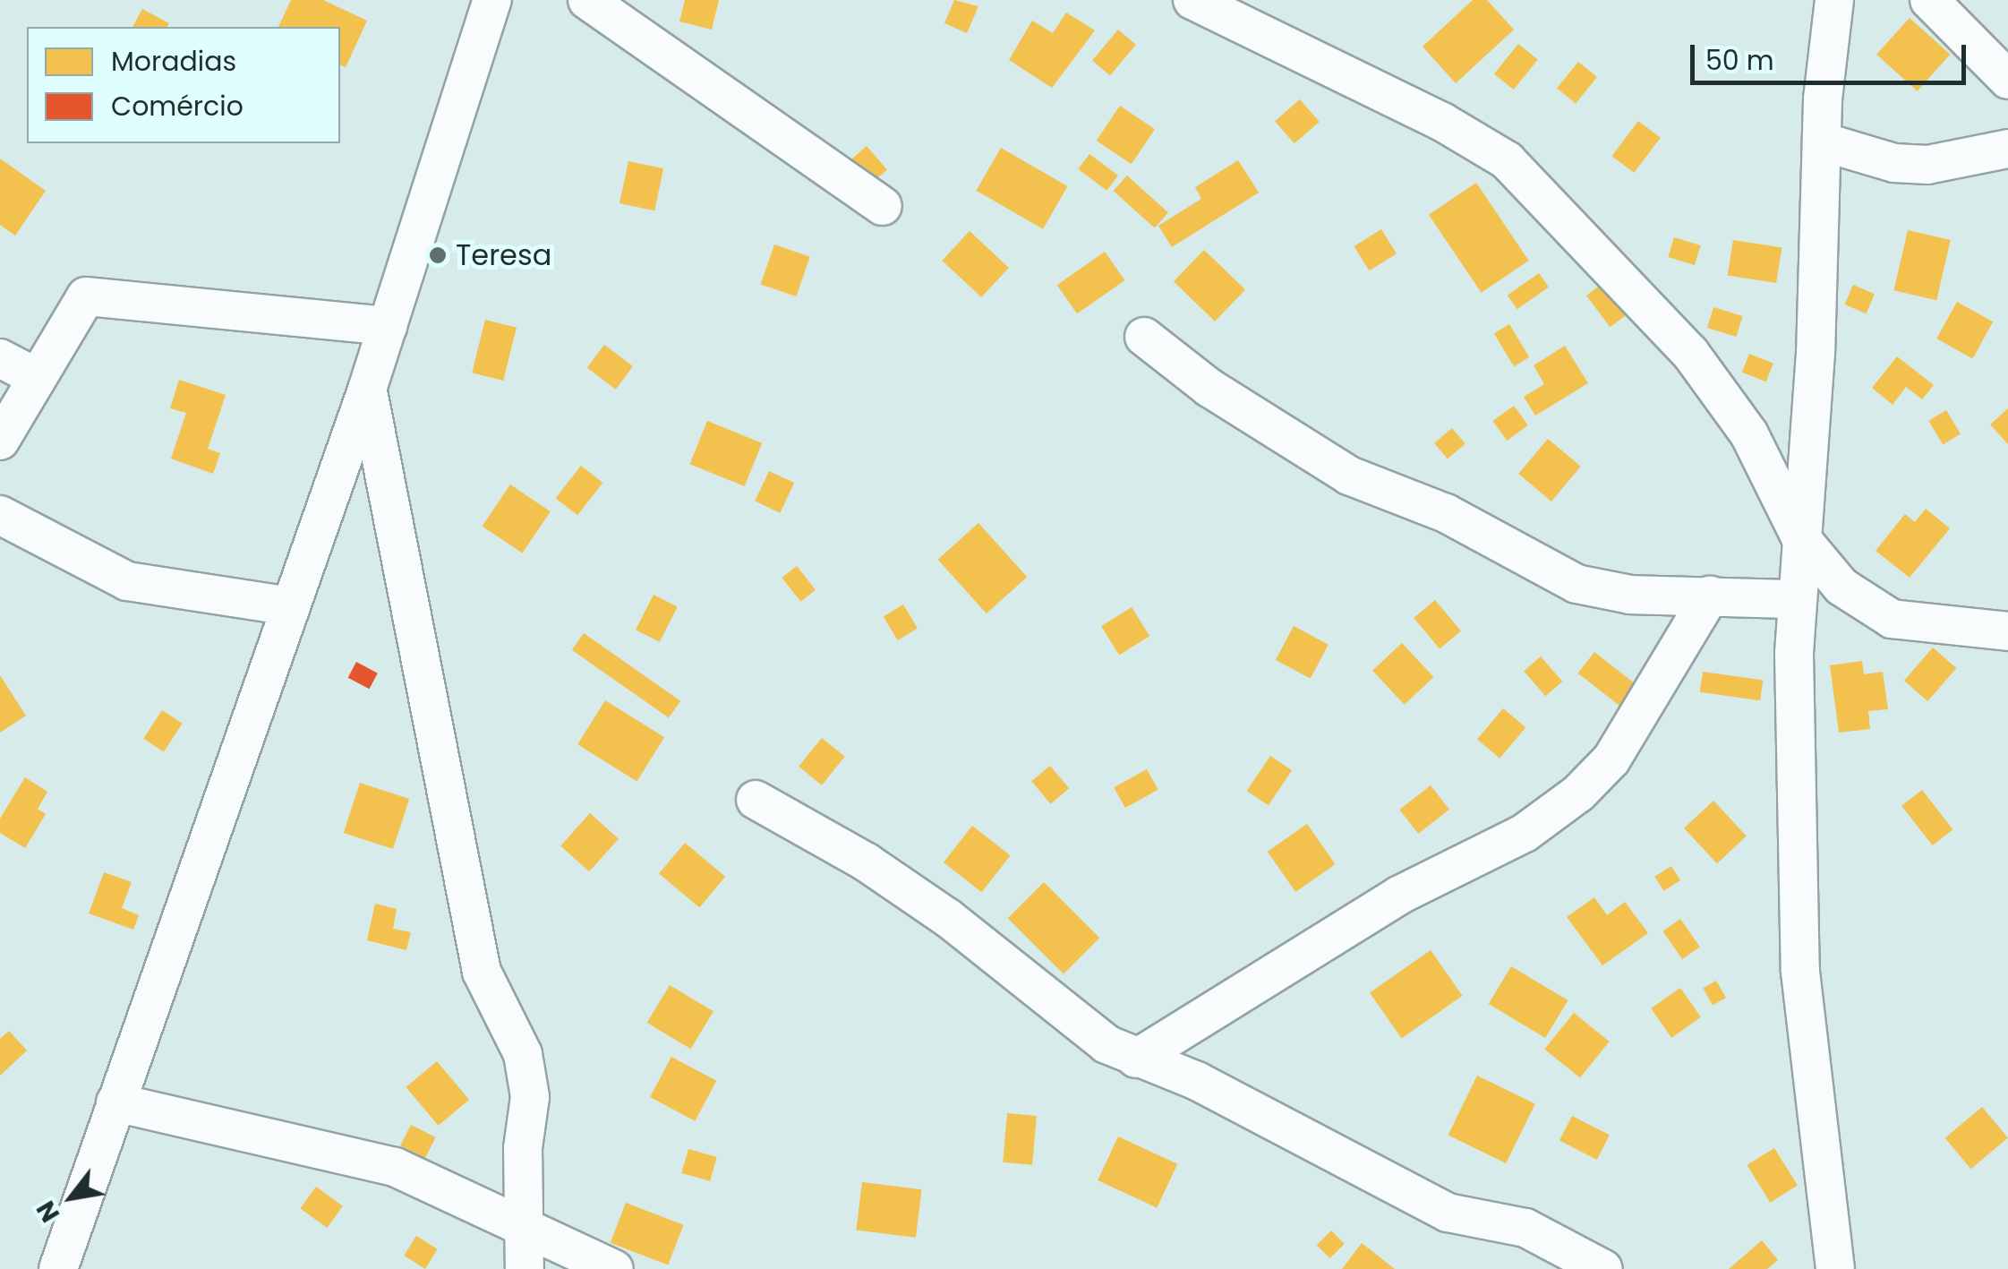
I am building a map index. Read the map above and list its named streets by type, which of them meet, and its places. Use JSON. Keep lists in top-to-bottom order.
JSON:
{
  "places": ["Teresa"],
  "legend": ["Moradias", "Comércio"],
  "scale_bar": "50 m",
  "north": "bottom left"
}
